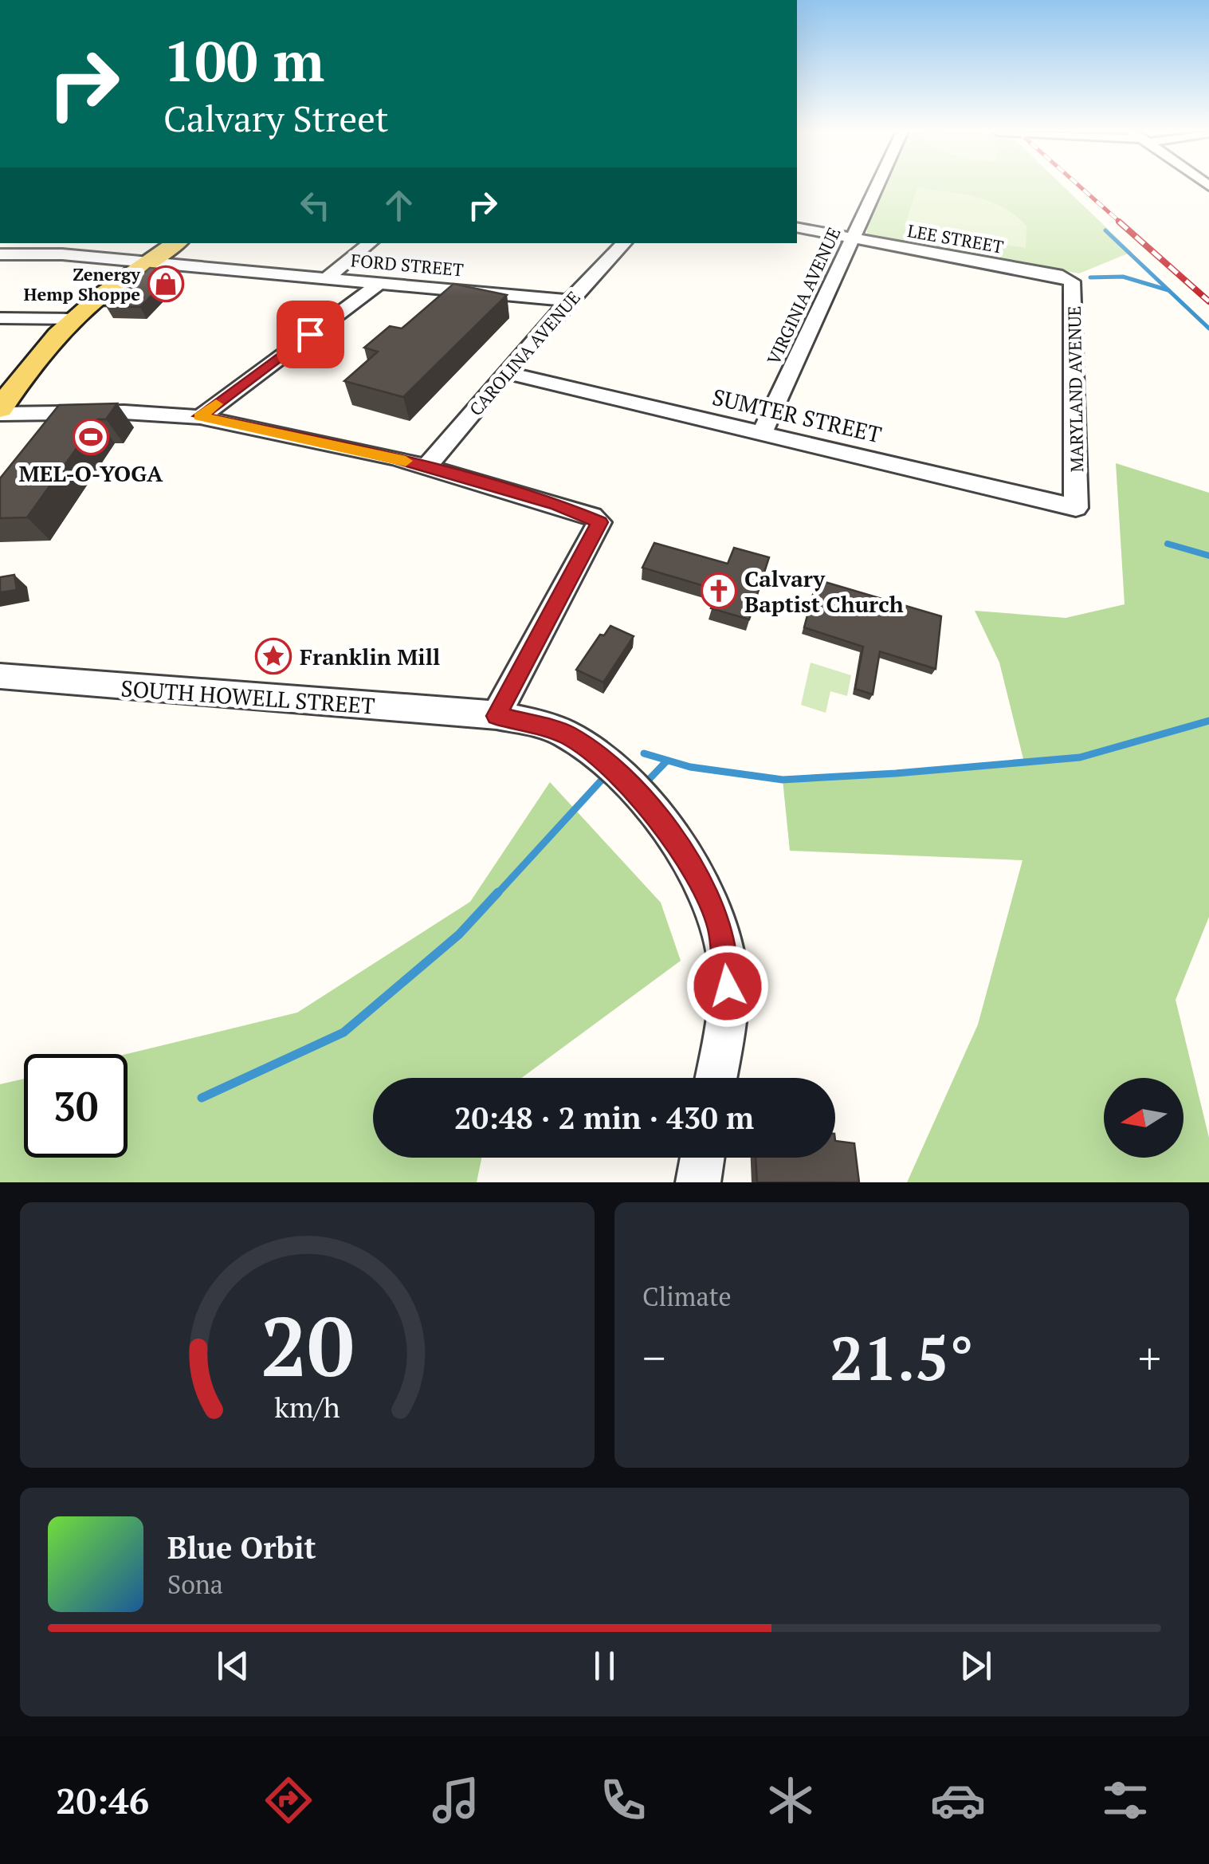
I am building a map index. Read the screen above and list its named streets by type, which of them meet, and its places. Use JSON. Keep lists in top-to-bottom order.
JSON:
{
  "streets": {
    "street": [
      "LEE STREET",
      "FORD STREET",
      "VIRGINIA AVENUE",
      "CAROLINA AVENUE",
      "MARYLAND AVENUE",
      "SUMTER STREET",
      "SOUTH HOWELL STREET"
    ]
  },
  "crossings": [
    ["LEE STREET", "VIRGINIA AVENUE"],
    ["LEE STREET", "MARYLAND AVENUE"],
    ["FORD STREET", "CAROLINA AVENUE"],
    ["VIRGINIA AVENUE", "SUMTER STREET"],
    ["CAROLINA AVENUE", "SUMTER STREET"],
    ["MARYLAND AVENUE", "SUMTER STREET"]
  ],
  "places": {
    "shop": ["Zenergy Hemp Shoppe"],
    "sports": ["MEL-O-YOGA"],
    "church": ["Calvary Baptist Church"],
    "place": ["Franklin Mill"]
  },
  "north": "left",
  "page": {
    "turn": ["100 m", "Calvary Street"],
    "limit": "30",
    "trip": "20:48 · 2 min · 430 m",
    "tile": "Climate",
    "heat": ["−", "21.5°", "+"],
    "song": ["Blue Orbit", "Sona"],
    "tabs": "20:46",
    "gauge": ["20", "km/h"]
  }
}
